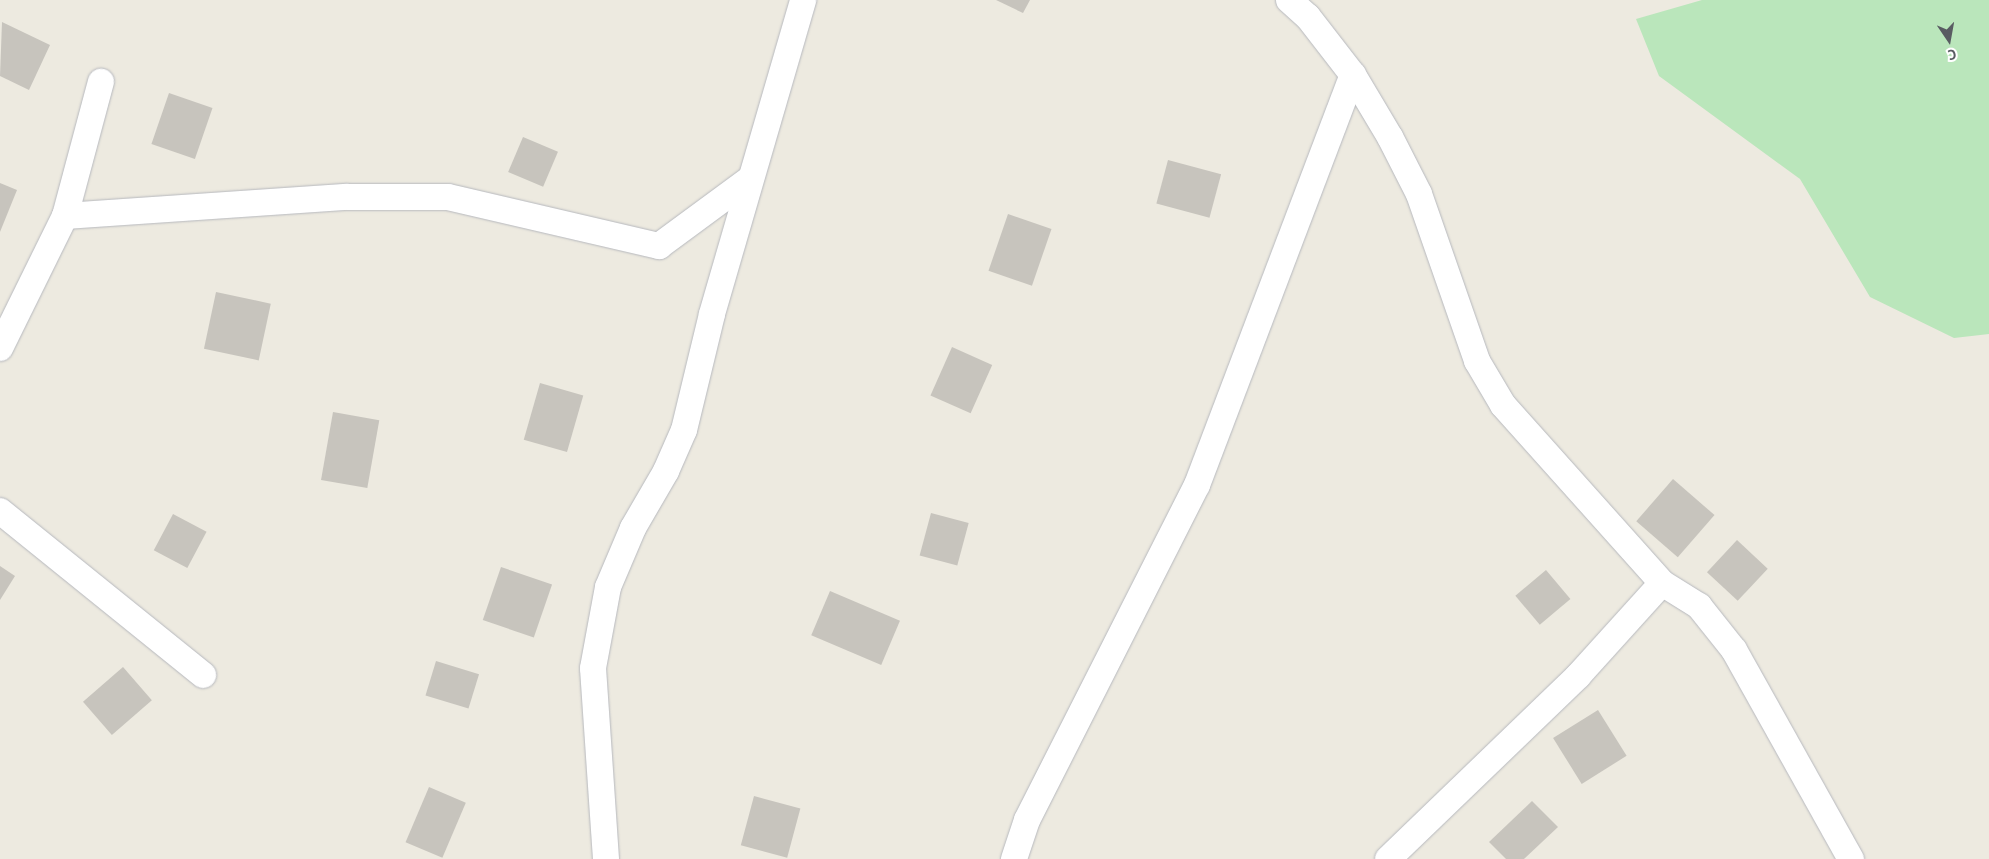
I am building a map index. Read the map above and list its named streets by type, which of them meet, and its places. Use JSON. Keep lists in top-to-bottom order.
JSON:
{
  "north": "bottom"
}
